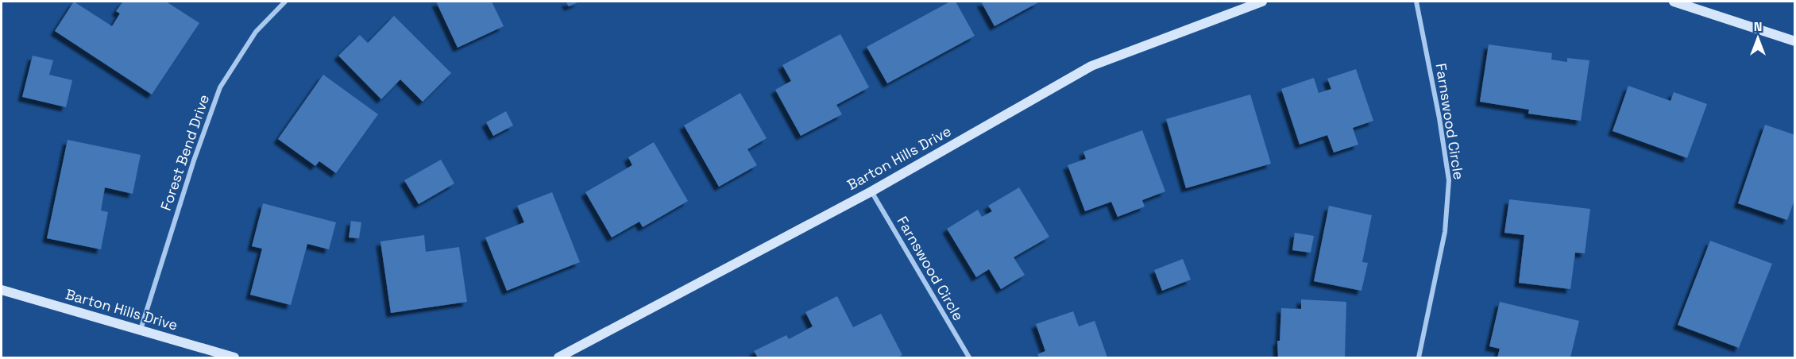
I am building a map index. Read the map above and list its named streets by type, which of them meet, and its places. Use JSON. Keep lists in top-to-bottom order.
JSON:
{
  "streets": {
    "street": ["Farnswood Circle", "Forest Bend Drive", "Barton Hills Drive"]
  },
  "crossings": [
    ["Farnswood Circle", "Barton Hills Drive"],
    ["Forest Bend Drive", "Barton Hills Drive"]
  ],
  "north": "top"
}
